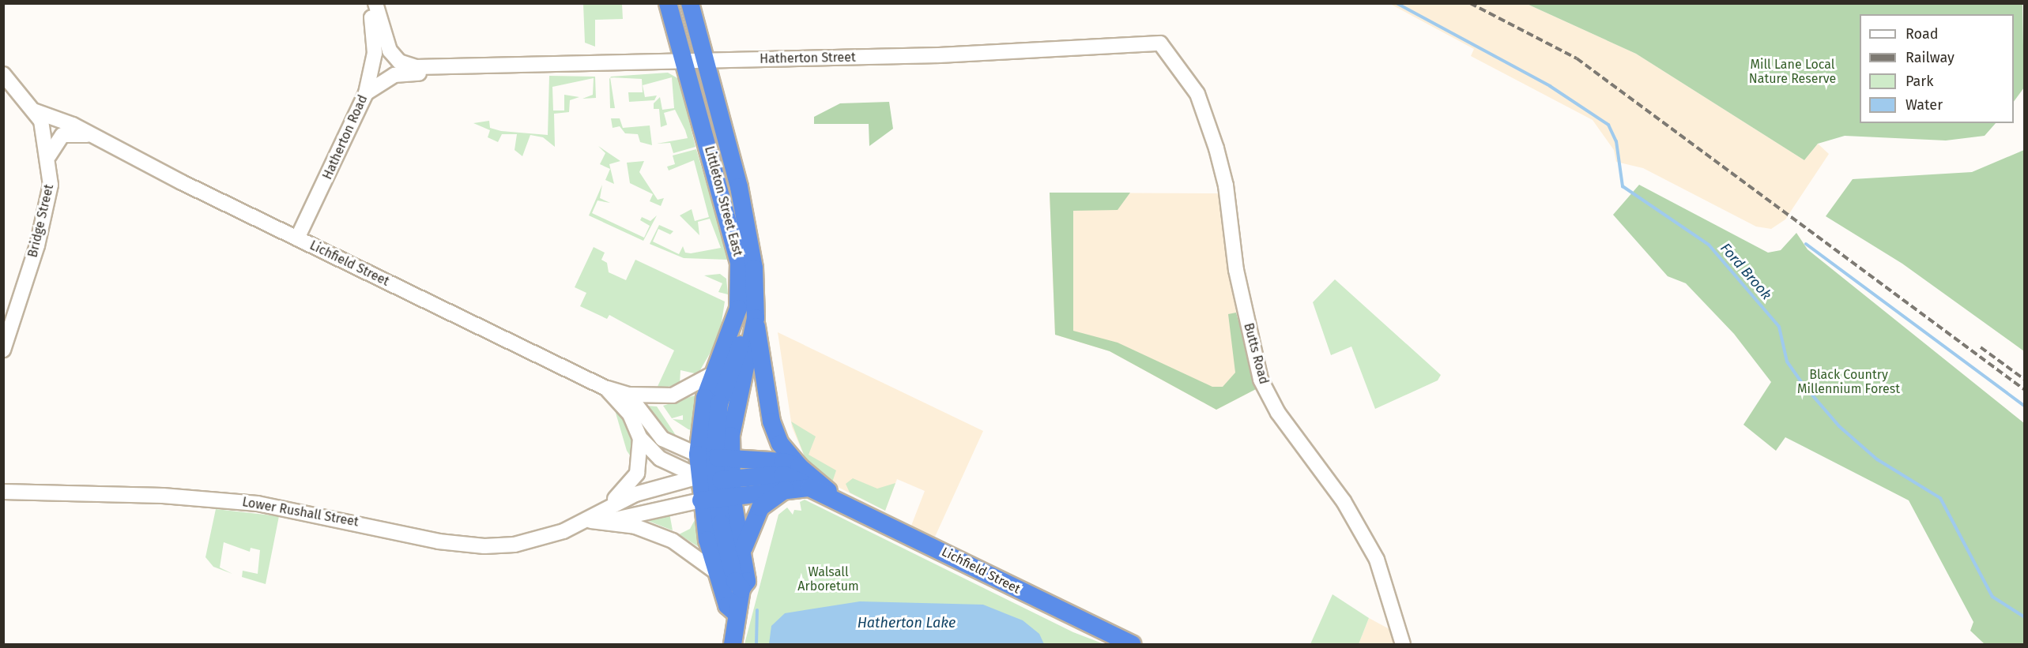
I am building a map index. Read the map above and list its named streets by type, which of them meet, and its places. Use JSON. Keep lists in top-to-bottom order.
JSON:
{
  "streets": {
    "highway": ["Littleton Street East", "Lichfield Street"],
    "street": [
      "Hatherton Street",
      "Hatherton Road",
      "Bridge Street",
      "Butts Road",
      "Lower Rushall Street"
    ]
  },
  "crossings": [
    ["Hatherton Street", "Hatherton Road"],
    ["Hatherton Street", "Littleton Street East"],
    ["Hatherton Street", "Butts Road"],
    ["Hatherton Road", "Lichfield Street"],
    ["Littleton Street East", "Lichfield Street"],
    ["Littleton Street East", "Lower Rushall Street"],
    ["Bridge Street", "Lichfield Street"],
    ["Lichfield Street", "Lower Rushall Street"]
  ],
  "water": ["Ford Brook", "Hatherton Lake"],
  "parks": ["Mill Lane Local Nature Reserve", "Black Country Millennium Forest", "Walsall Arboretum"],
  "legend": [
    "Road",
    "Railway",
    "Park",
    "Water"
  ]
}
